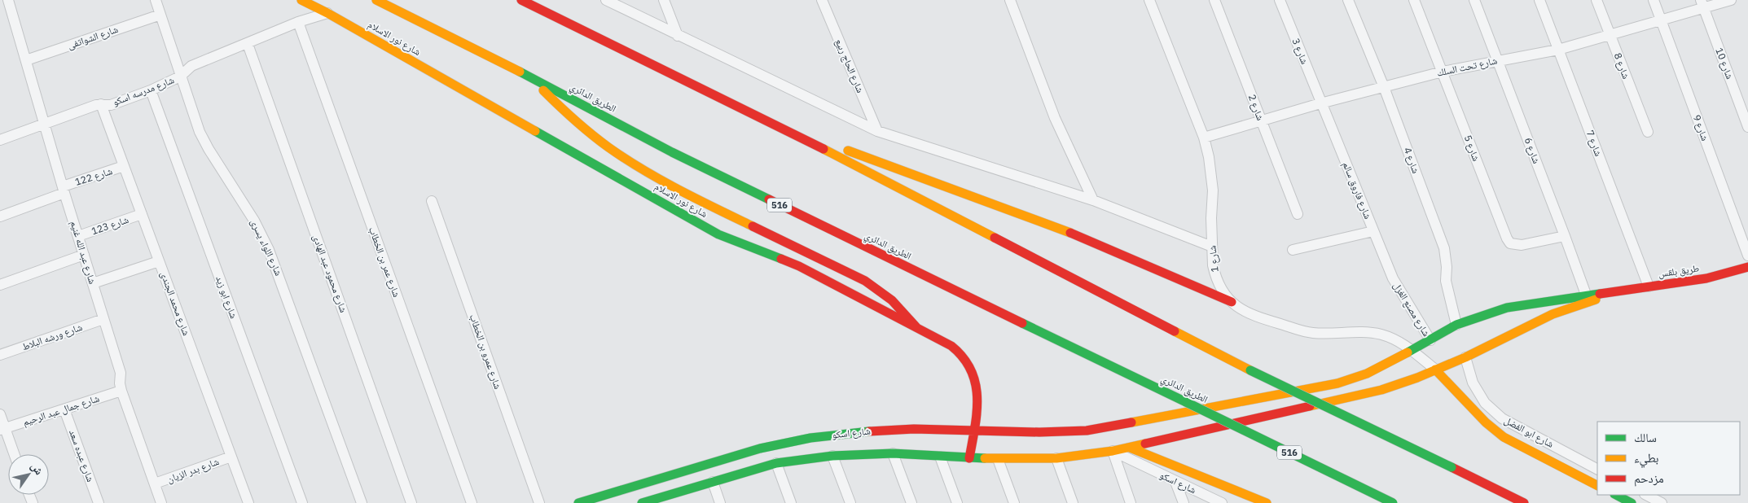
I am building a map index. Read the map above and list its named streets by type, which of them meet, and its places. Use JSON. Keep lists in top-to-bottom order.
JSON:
{
  "streets": {
    "main road": [
      "شارع نور الاسلام",
      "الطريق الدائري",
      "516",
      "طريق بلقس",
      "شارع اسكو"
    ],
    "street": [
      "شارع الشواتفى",
      "شارع 3",
      "شارع 10",
      "شارع الحاج ربيع",
      "شارع 8",
      "شارع تحت السلك",
      "شارع مدرسه اسكو",
      "شارع 2",
      "شارع 9",
      "شارع 7",
      "شارع 5",
      "شارع 6",
      "شارع 4",
      "شارع 122",
      "شارع فاروق سالم",
      "شارع 123",
      "شارع اللواء يسرى",
      "شارع عبد الله غنيم",
      "شارع 1",
      "شارع عمر بن الخطاب",
      "شارع محمود عبد الهادى",
      "شارع ابو زيد",
      "شارع محمد الجندى",
      "شارع مصنع الغزل",
      "شارع ورشه البلاط",
      "شارع عمرو بن الخطاب",
      "شارع جمال عبد الرحيم",
      "شارع ابو الفضل",
      "شارع عبده سعد",
      "شارع بدر الزيان"
    ]
  },
  "crossings": [
    ["شارع الشواتفى", "شارع اللواء يسرى"],
    ["شارع الشواتفى", "شارع عبد الله غنيم"],
    ["شارع نور الاسلام", "شارع مدرسه اسكو"],
    ["شارع نور الاسلام", "شارع اسكو"],
    ["شارع 3", "شارع تحت السلك"],
    ["شارع 3", "شارع فاروق سالم"],
    ["شارع 10", "شارع تحت السلك"],
    ["شارع 8", "شارع تحت السلك"],
    ["شارع تحت السلك", "شارع 2"],
    ["شارع تحت السلك", "شارع 9"],
    ["شارع تحت السلك", "شارع 7"],
    ["شارع تحت السلك", "شارع 5"],
    ["شارع تحت السلك", "شارع 6"],
    ["شارع تحت السلك", "شارع 4"],
    ["شارع تحت السلك", "شارع فاروق سالم"],
    ["شارع تحت السلك", "شارع 1"],
    ["شارع مدرسه اسكو", "شارع اللواء يسرى"],
    ["شارع مدرسه اسكو", "شارع عبد الله غنيم"],
    ["شارع مدرسه اسكو", "شارع عمر بن الخطاب"],
    ["شارع مدرسه اسكو", "شارع محمود عبد الهادى"],
    ["شارع مدرسه اسكو", "شارع ابو زيد"],
    ["شارع مدرسه اسكو", "شارع محمد الجندى"],
    ["شارع 7", "طريق بلقس"],
    ["شارع 5", "شارع 6"],
    ["شارع 6", "طريق بلقس"],
    ["شارع 6", "شارع اسكو"],
    ["شارع 4", "شارع اسكو"],
    ["شارع 122", "شارع عبد الله غنيم"],
    ["شارع 122", "شارع محمد الجندى"],
    ["شارع فاروق سالم", "شارع مصنع الغزل"],
    ["شارع 123", "شارع عبد الله غنيم"],
    ["شارع 123", "شارع محمد الجندى"],
    ["شارع عبد الله غنيم", "شارع ورشه البلاط"],
    ["شارع عبد الله غنيم", "شارع جمال عبد الرحيم"],
    ["شارع عبد الله غنيم", "شارع بدر الزيان"],
    ["شارع 1", "شارع اسكو"],
    ["طريق بلقس", "شارع اسكو"],
    ["شارع محمد الجندى", "شارع بدر الزيان"],
    ["شارع مصنع الغزل", "شارع اسكو"],
    ["شارع جمال عبد الرحيم", "شارع عبده سعد"],
    ["شارع ابو الفضل", "شارع اسكو"]
  ],
  "legend": ["سالك", "بطيء", "مزدحم"],
  "north": "top right"
}
